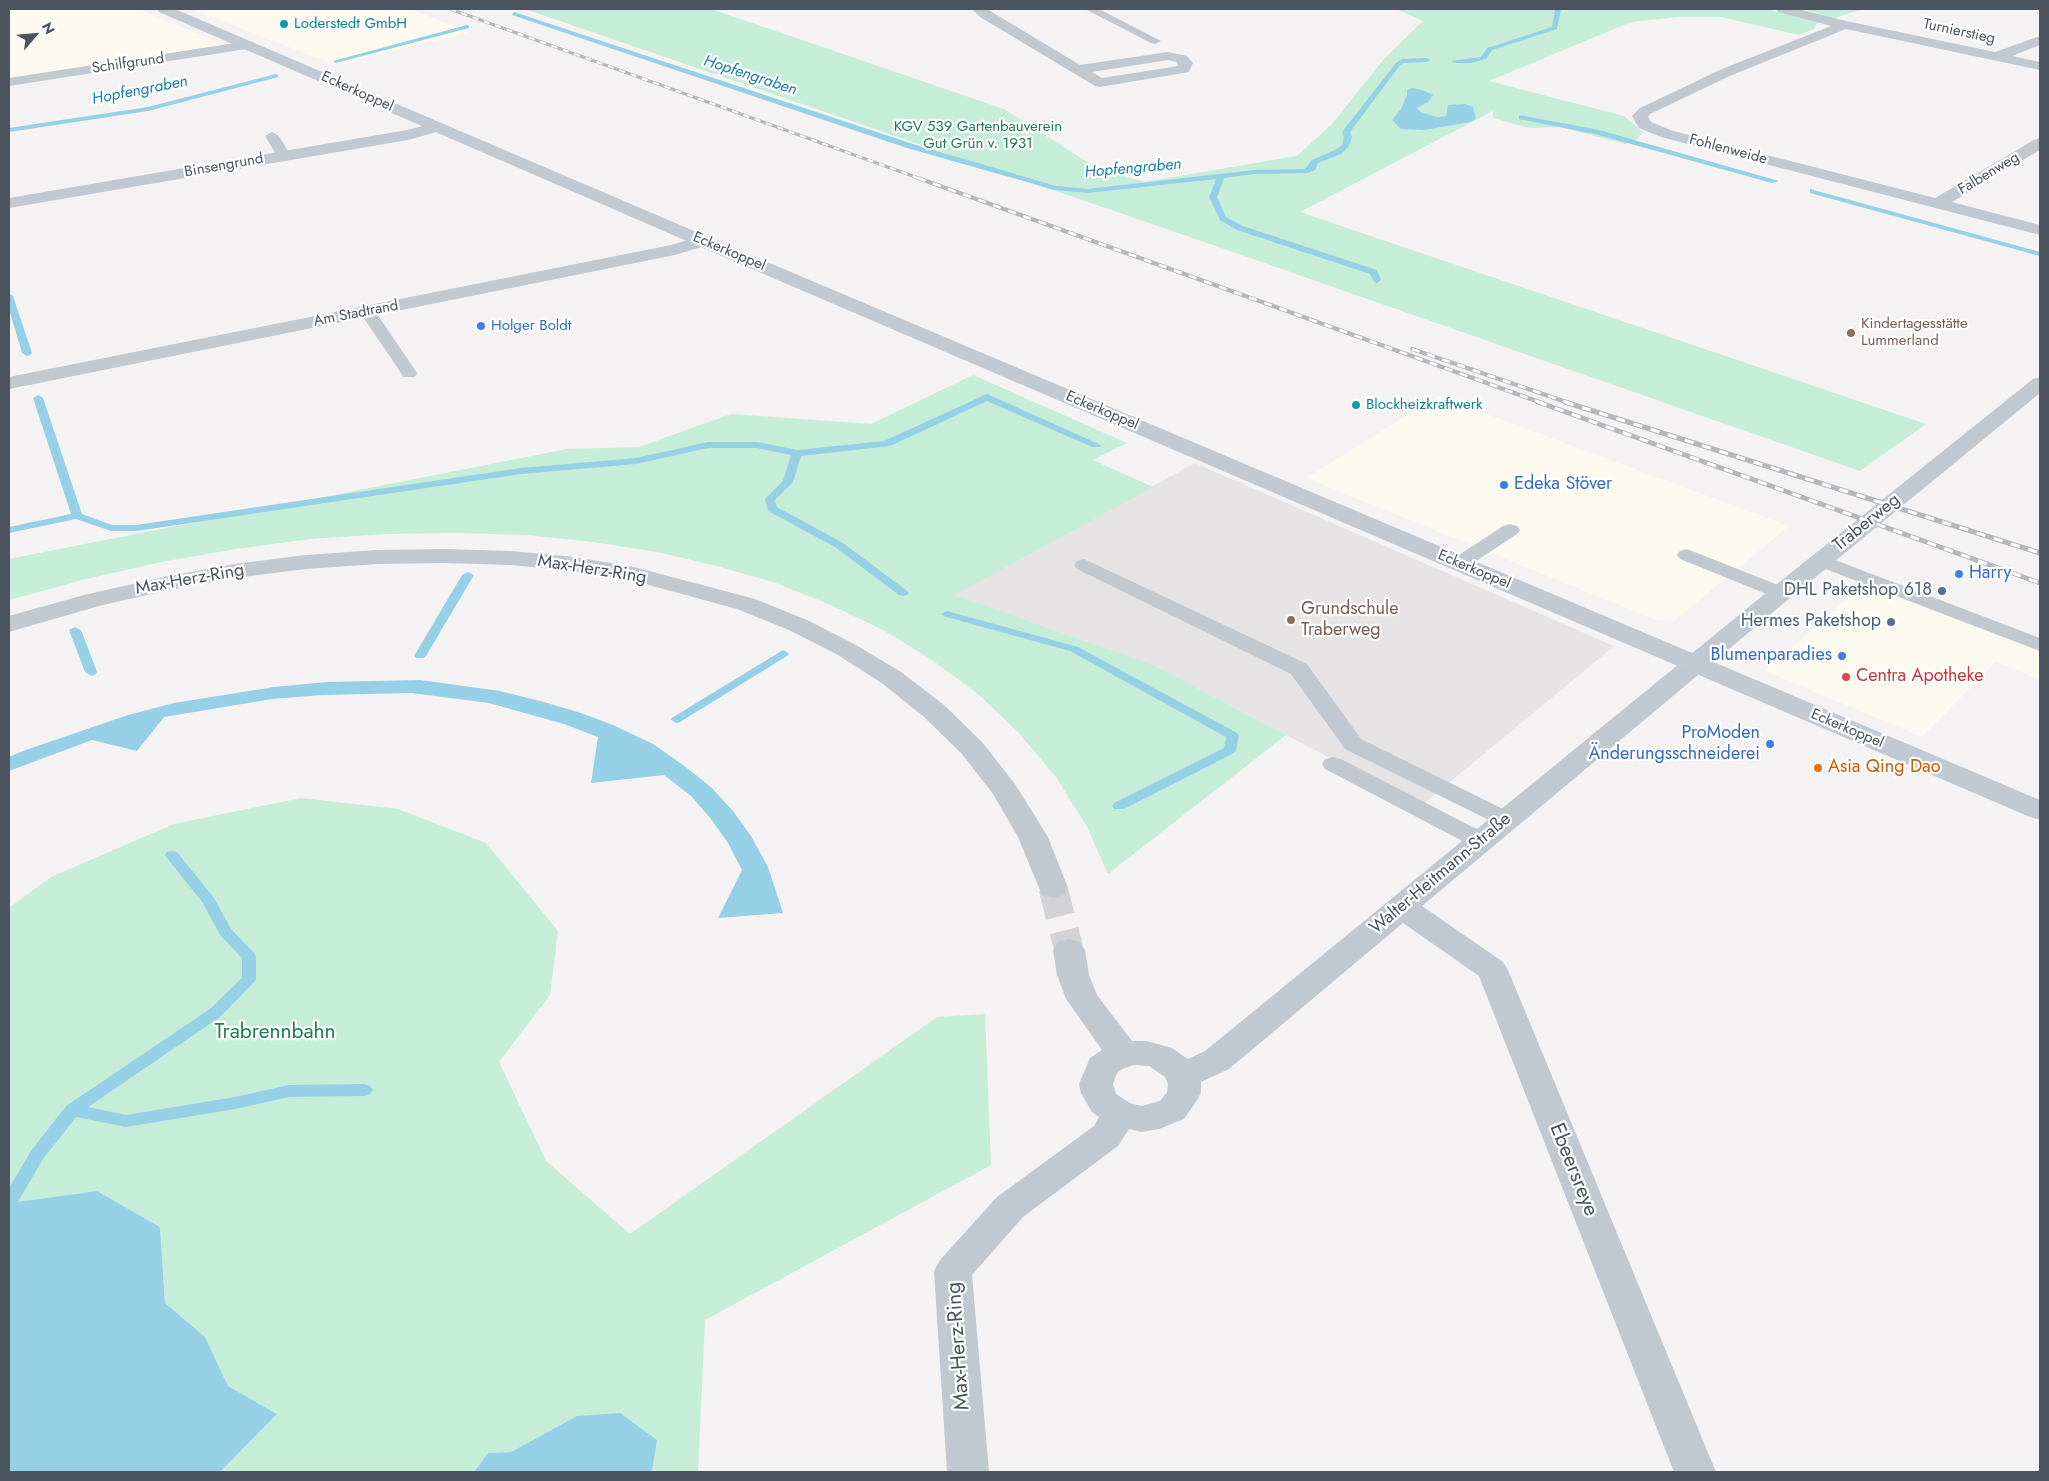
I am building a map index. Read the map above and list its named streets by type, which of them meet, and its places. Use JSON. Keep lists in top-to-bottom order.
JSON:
{
  "streets": {
    "street": [
      "Turnierstieg",
      "Schilfgrund",
      "Eckerkoppel",
      "Fohlenweide",
      "Binsengrund",
      "Falbenweg",
      "Am Stadtrand",
      "Traberweg",
      "Max-Herz-Ring",
      "Walter-Heitmann-Straße",
      "Ebeersreye"
    ]
  },
  "crossings": [
    ["Turnierstieg", "Fohlenweide"],
    ["Schilfgrund", "Eckerkoppel"],
    ["Eckerkoppel", "Binsengrund"],
    ["Eckerkoppel", "Am Stadtrand"],
    ["Eckerkoppel", "Traberweg"],
    ["Eckerkoppel", "Walter-Heitmann-Straße"],
    ["Fohlenweide", "Falbenweg"],
    ["Traberweg", "Walter-Heitmann-Straße"],
    ["Max-Herz-Ring", "Walter-Heitmann-Straße"],
    ["Walter-Heitmann-Straße", "Ebeersreye"]
  ],
  "water": ["Hopfengraben"],
  "parks": ["KGV 539 Gartenbauverein Gut Grün v. 1931", "Trabrennbahn"],
  "places": [
    "Loderstedt GmbH",
    "Holger Boldt",
    "Kindertagesstätte Lummerland",
    "Blockheizkraftwerk",
    "Edeka Stöver",
    "Harry",
    "DHL Paketshop 618",
    "Grundschule Traberweg",
    "Hermes Paketshop",
    "Blumenparadies",
    "Centra Apotheke",
    "ProModen Änderungsschneiderei",
    "Asia Qing Dao"
  ],
  "north": "top right"
}
